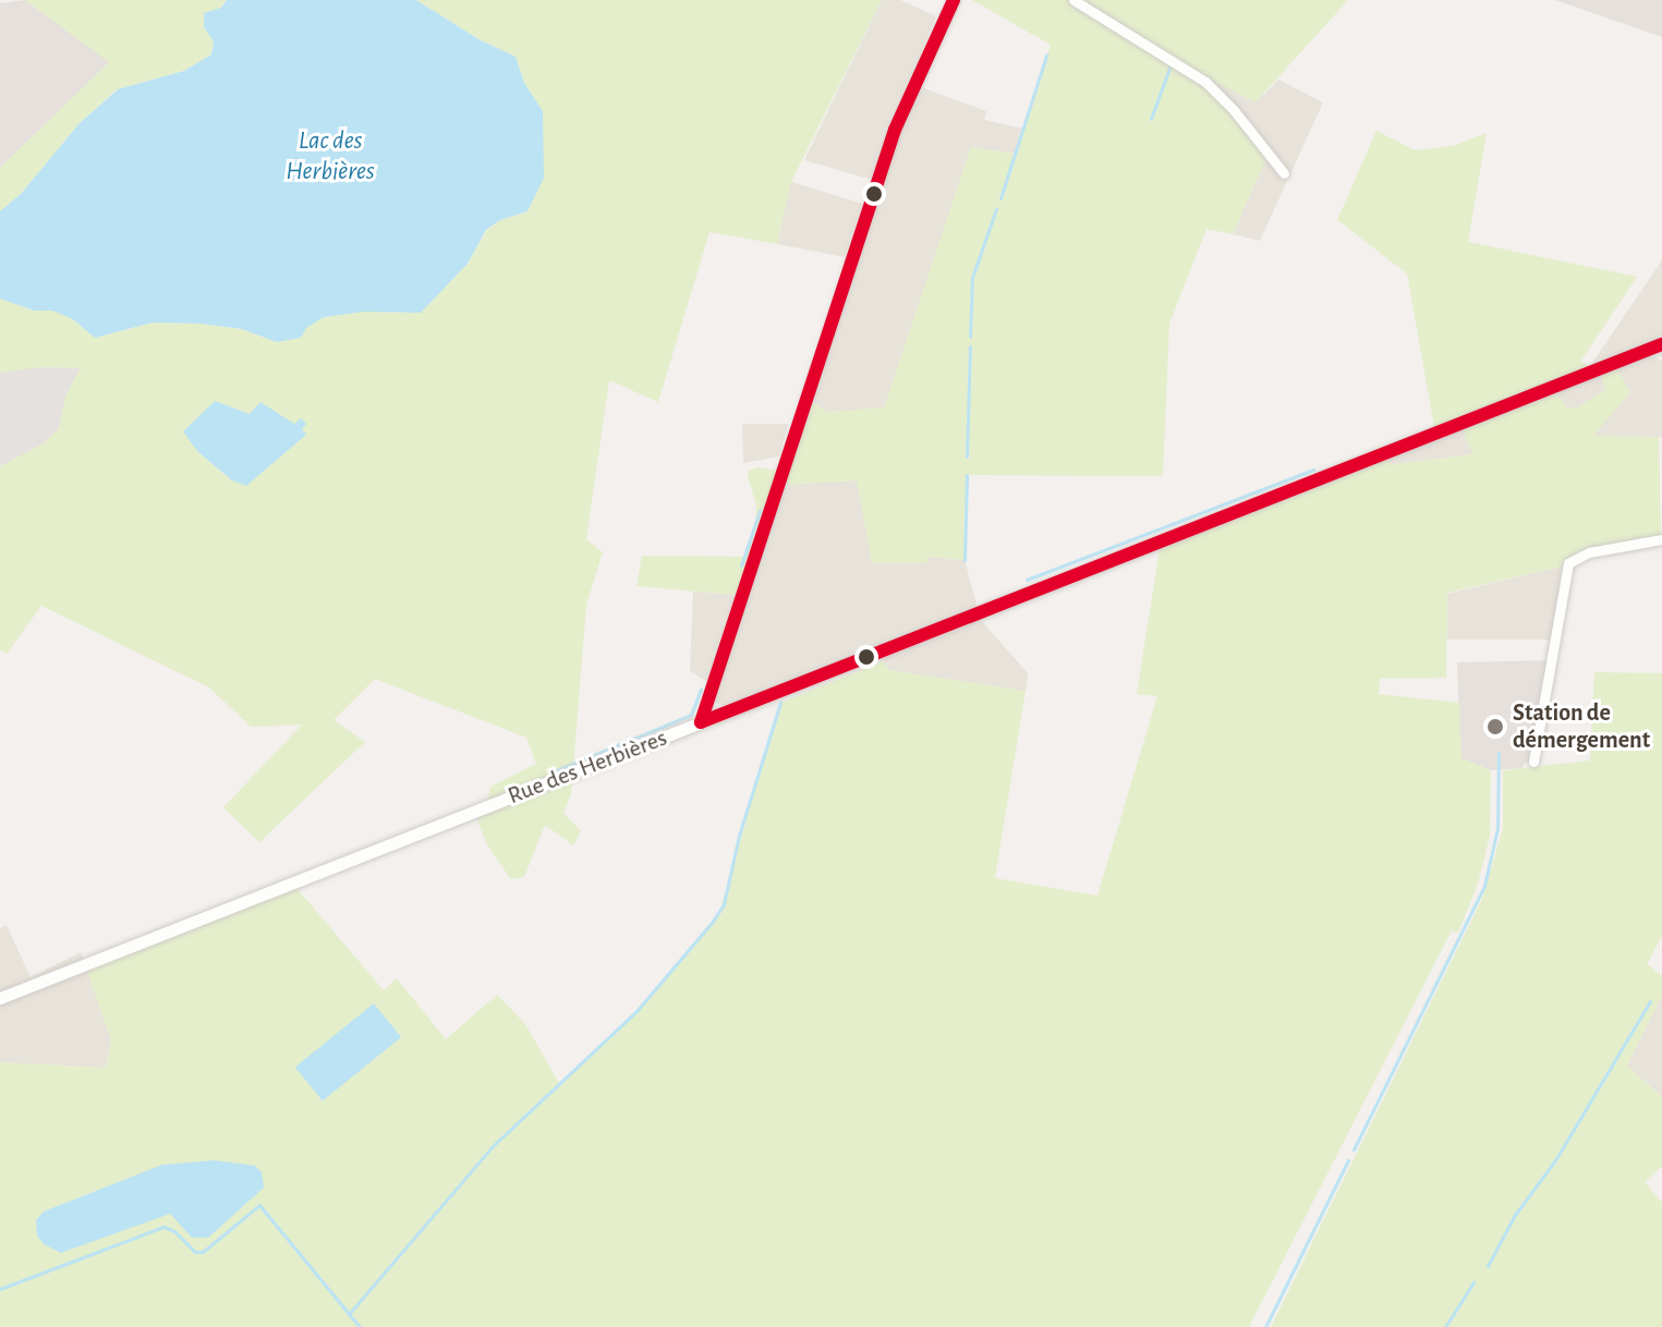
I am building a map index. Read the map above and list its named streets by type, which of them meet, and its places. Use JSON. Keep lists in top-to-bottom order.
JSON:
{
  "streets": {
    "street": ["Rue des Herbières"]
  },
  "water": ["Lac des Herbières"],
  "places": ["Station de démergement"]
}
